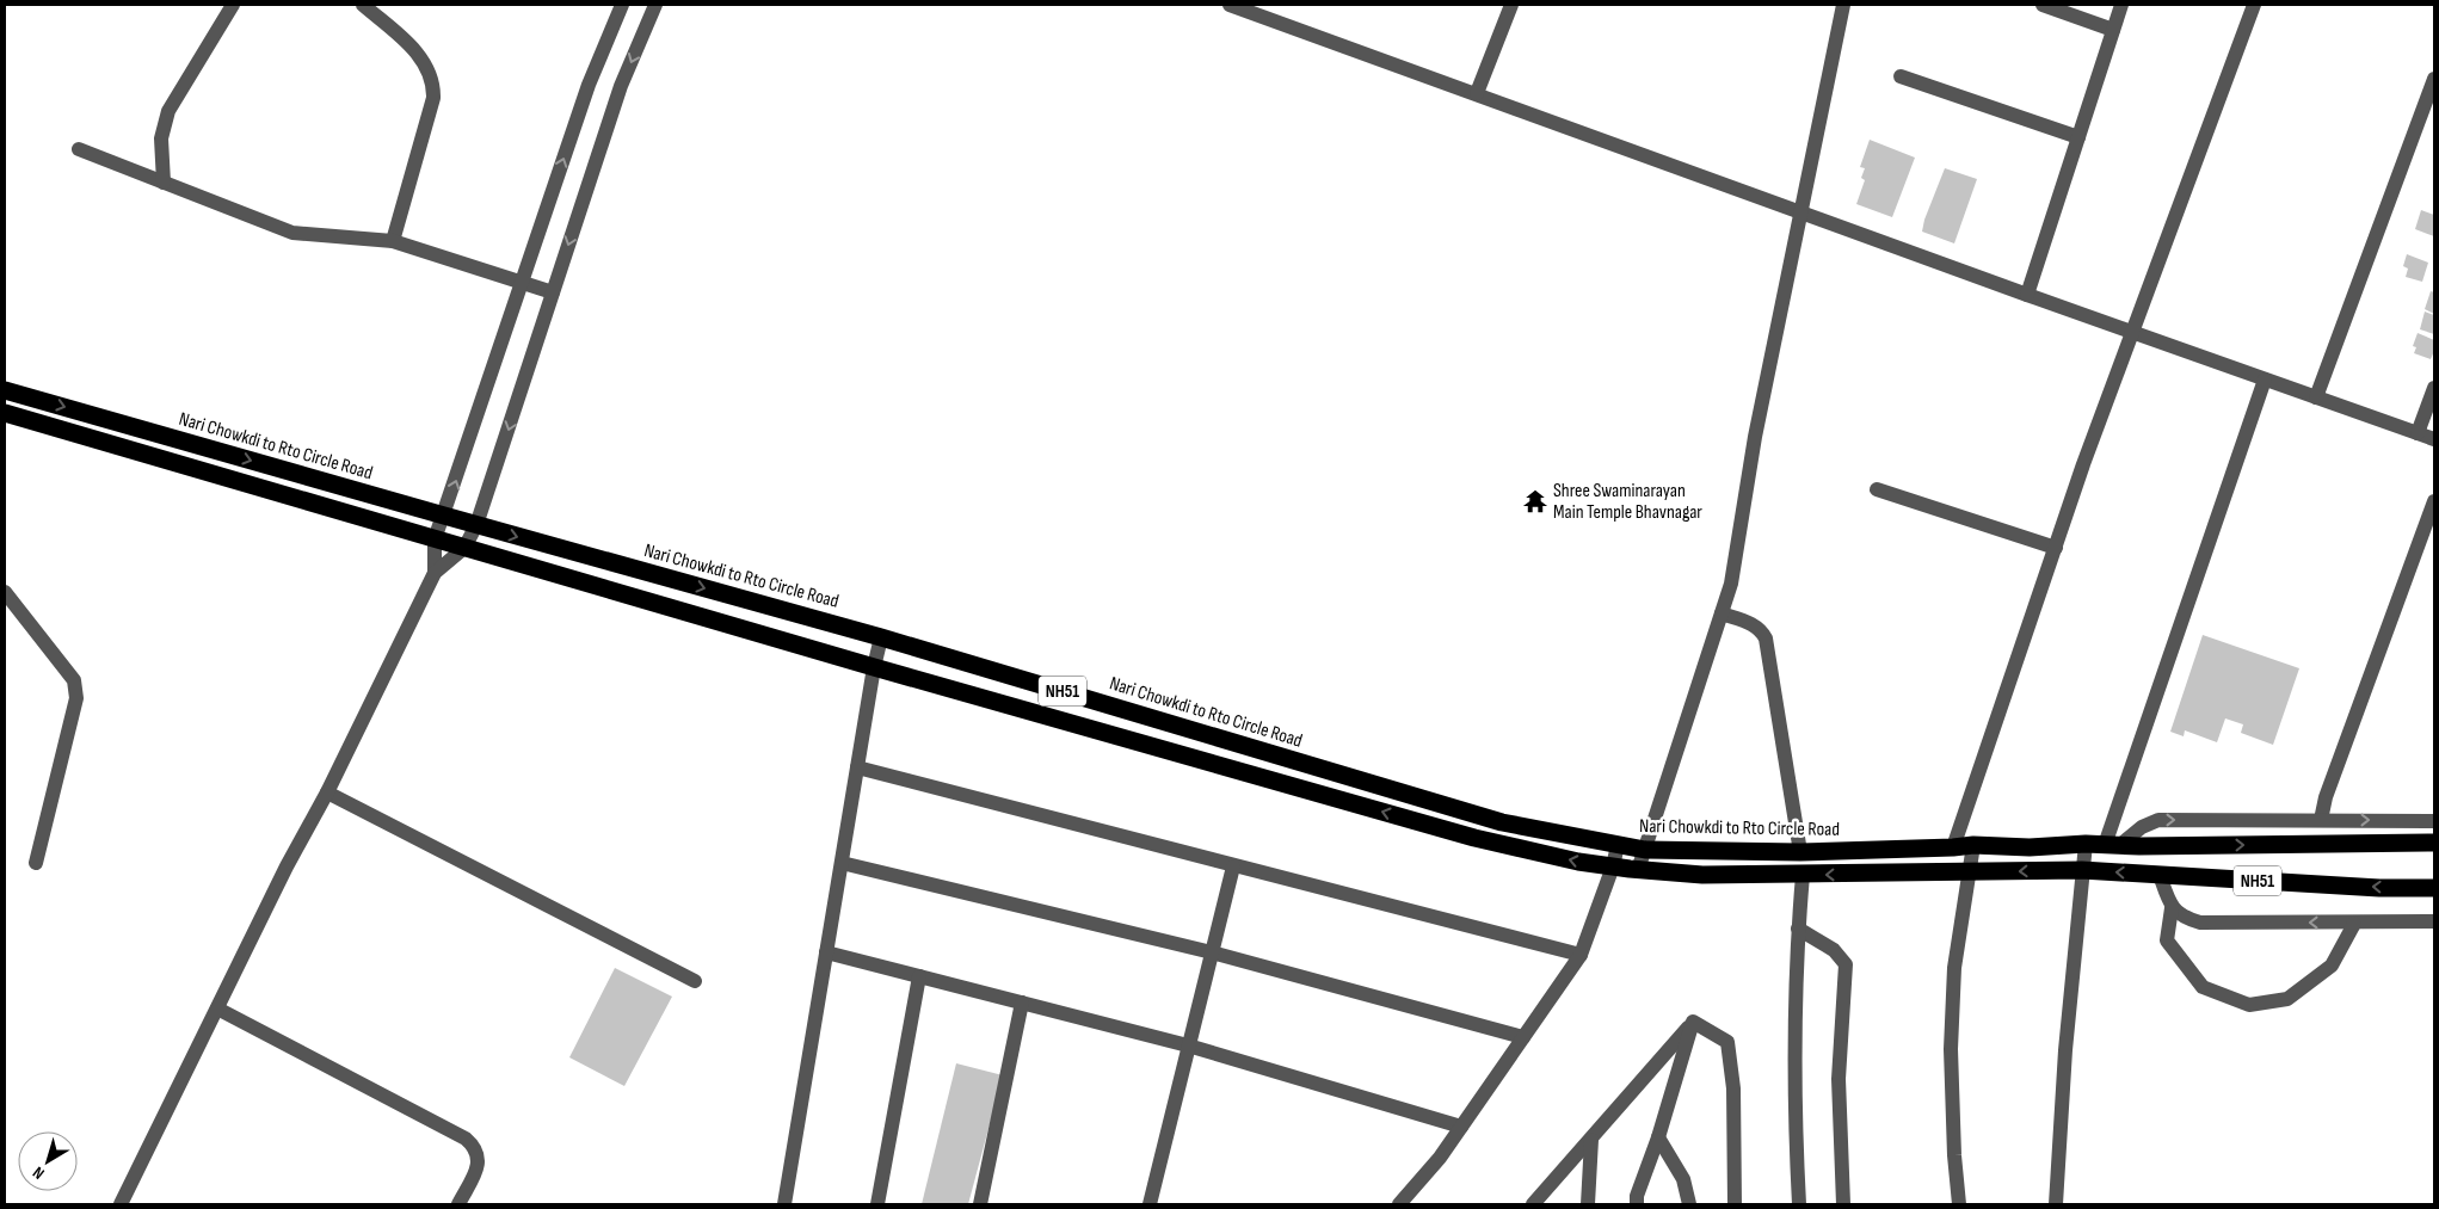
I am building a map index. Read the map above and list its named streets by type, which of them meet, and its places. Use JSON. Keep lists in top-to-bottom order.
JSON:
{
  "streets": {
    "highway": ["Nari Chowkdi to Rto Circle Road", "NH51"]
  },
  "places": {
    "temple": ["Shree Swaminarayan Main Temple Bhavnagar"]
  },
  "north": "bottom left"
}
